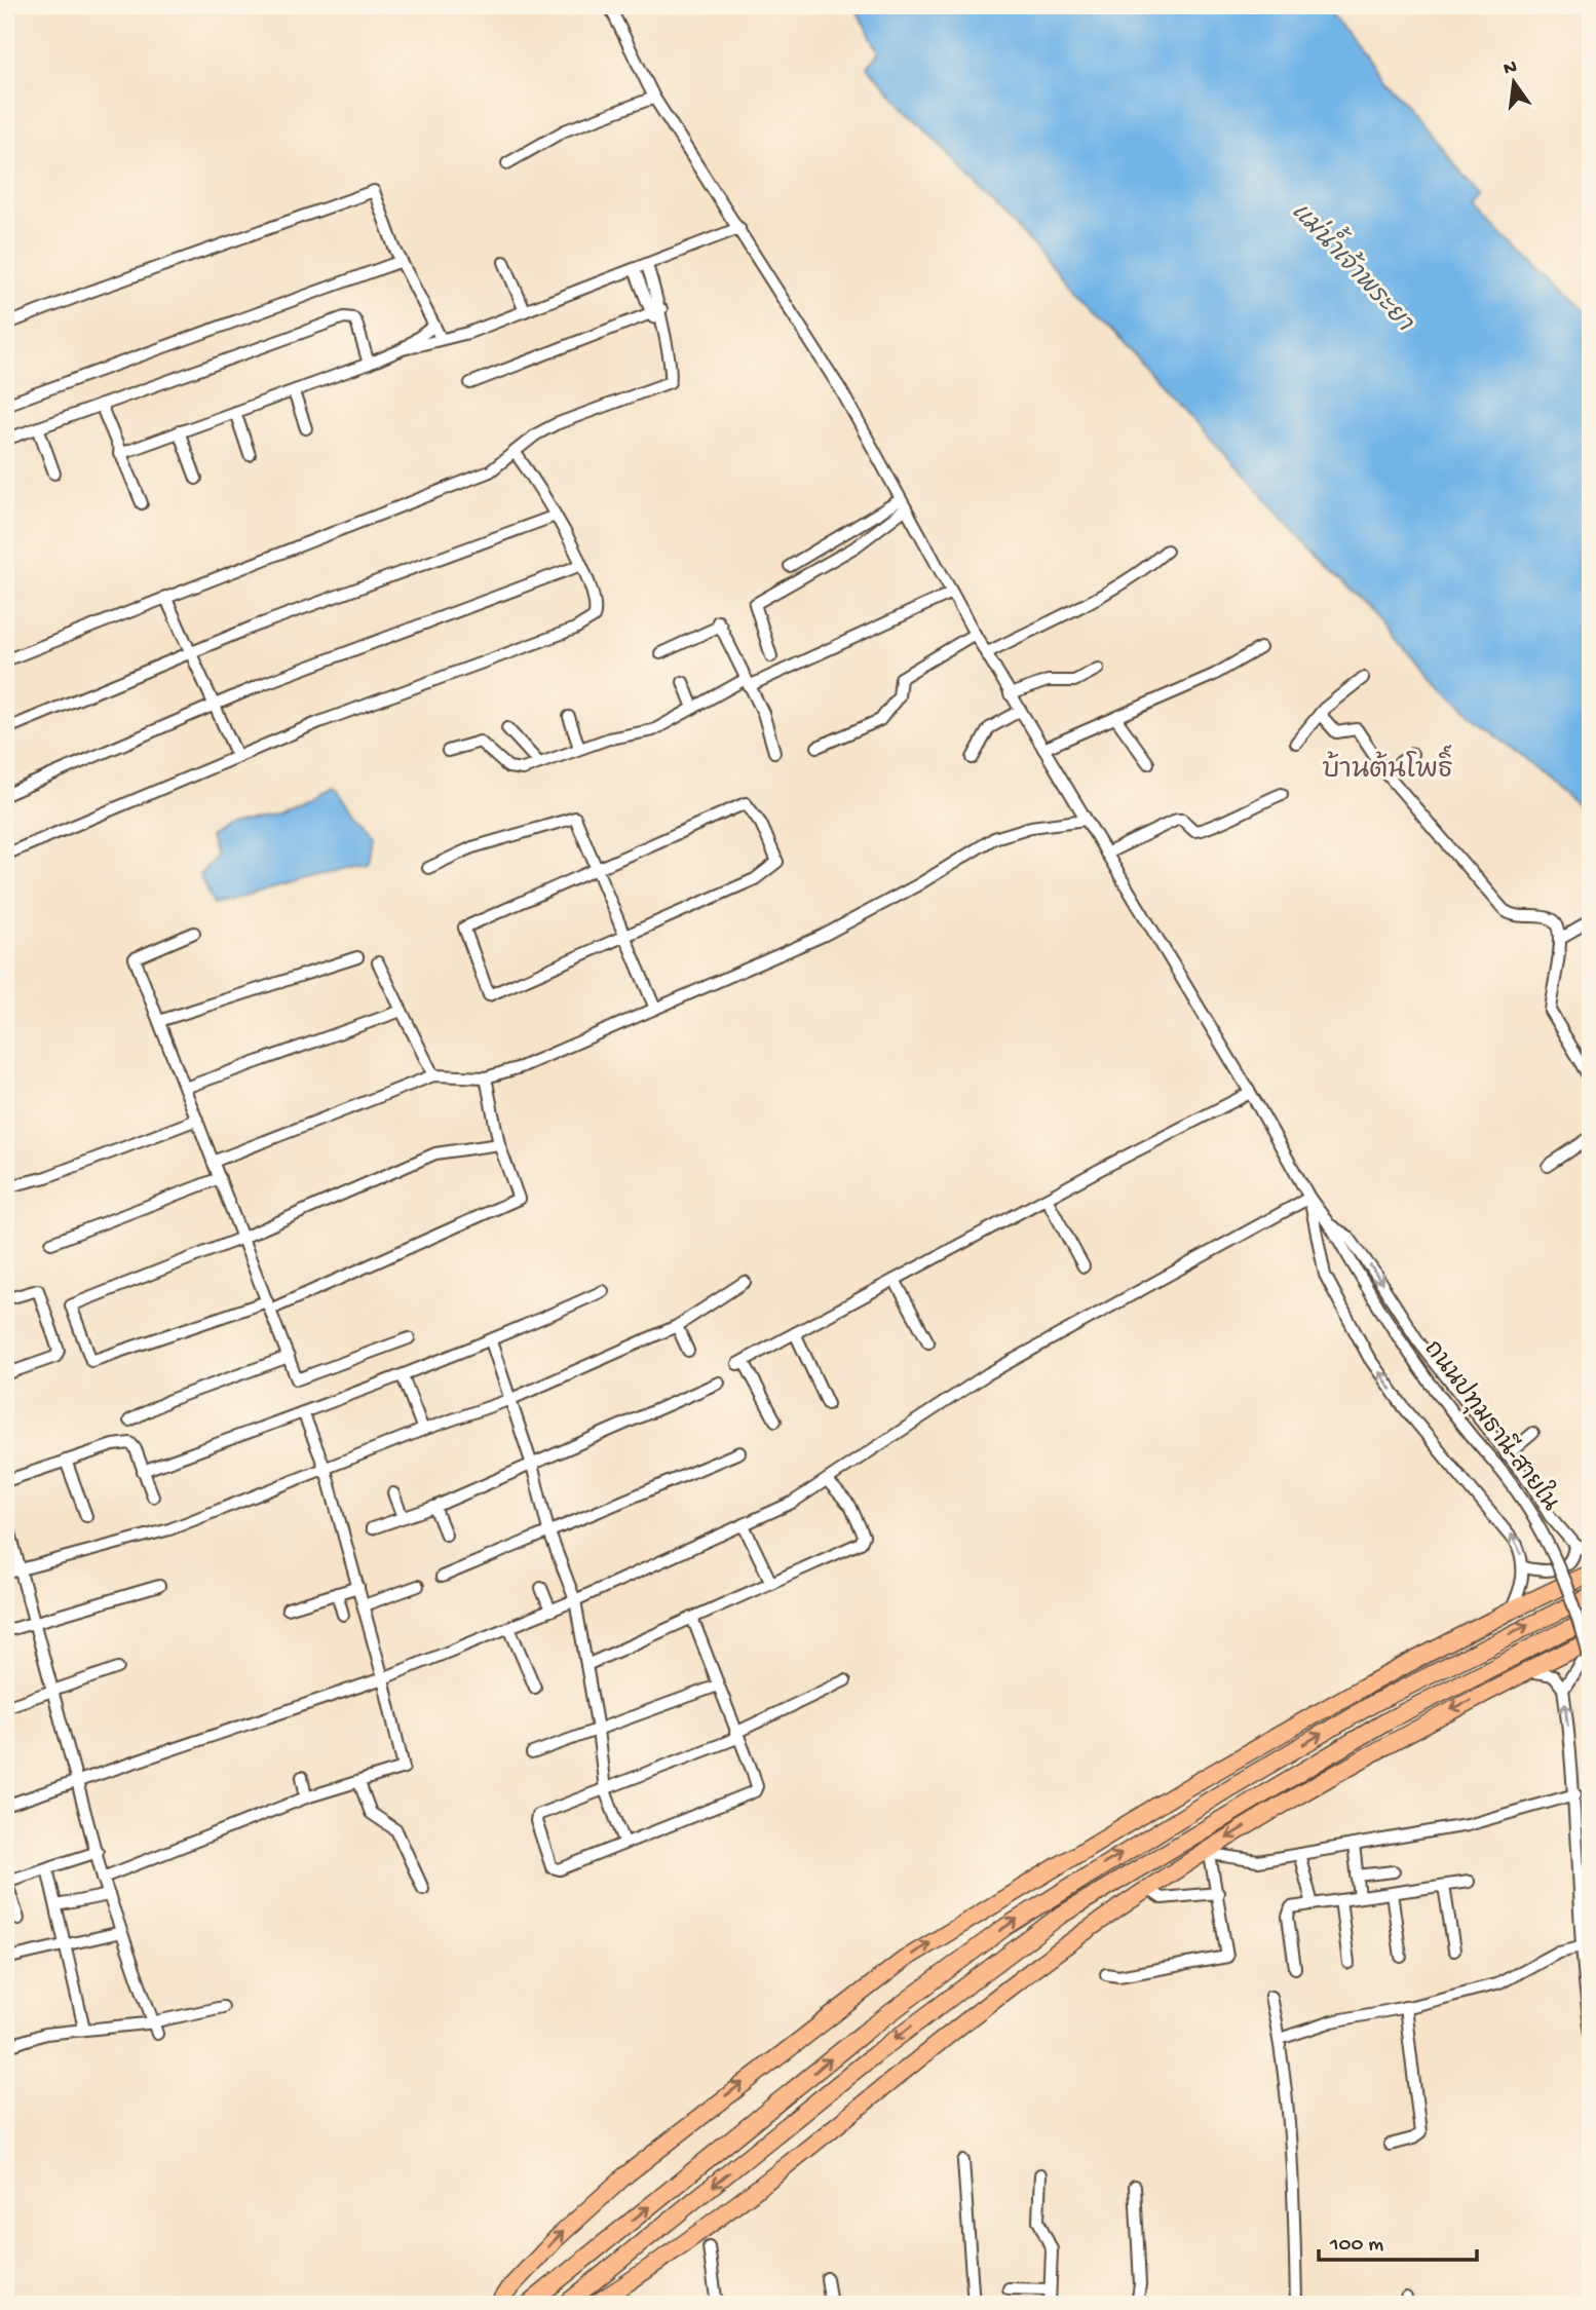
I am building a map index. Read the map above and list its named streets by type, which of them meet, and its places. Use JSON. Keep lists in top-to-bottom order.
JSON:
{
  "streets": {
    "street": ["ถนนปทุมธานี-สายใน"]
  },
  "districts": ["บ้านต้นโพธิ์"],
  "water": ["แม่น้ำเจ้าพระยา"],
  "scale_bar": "100 m",
  "north": "top"
}
